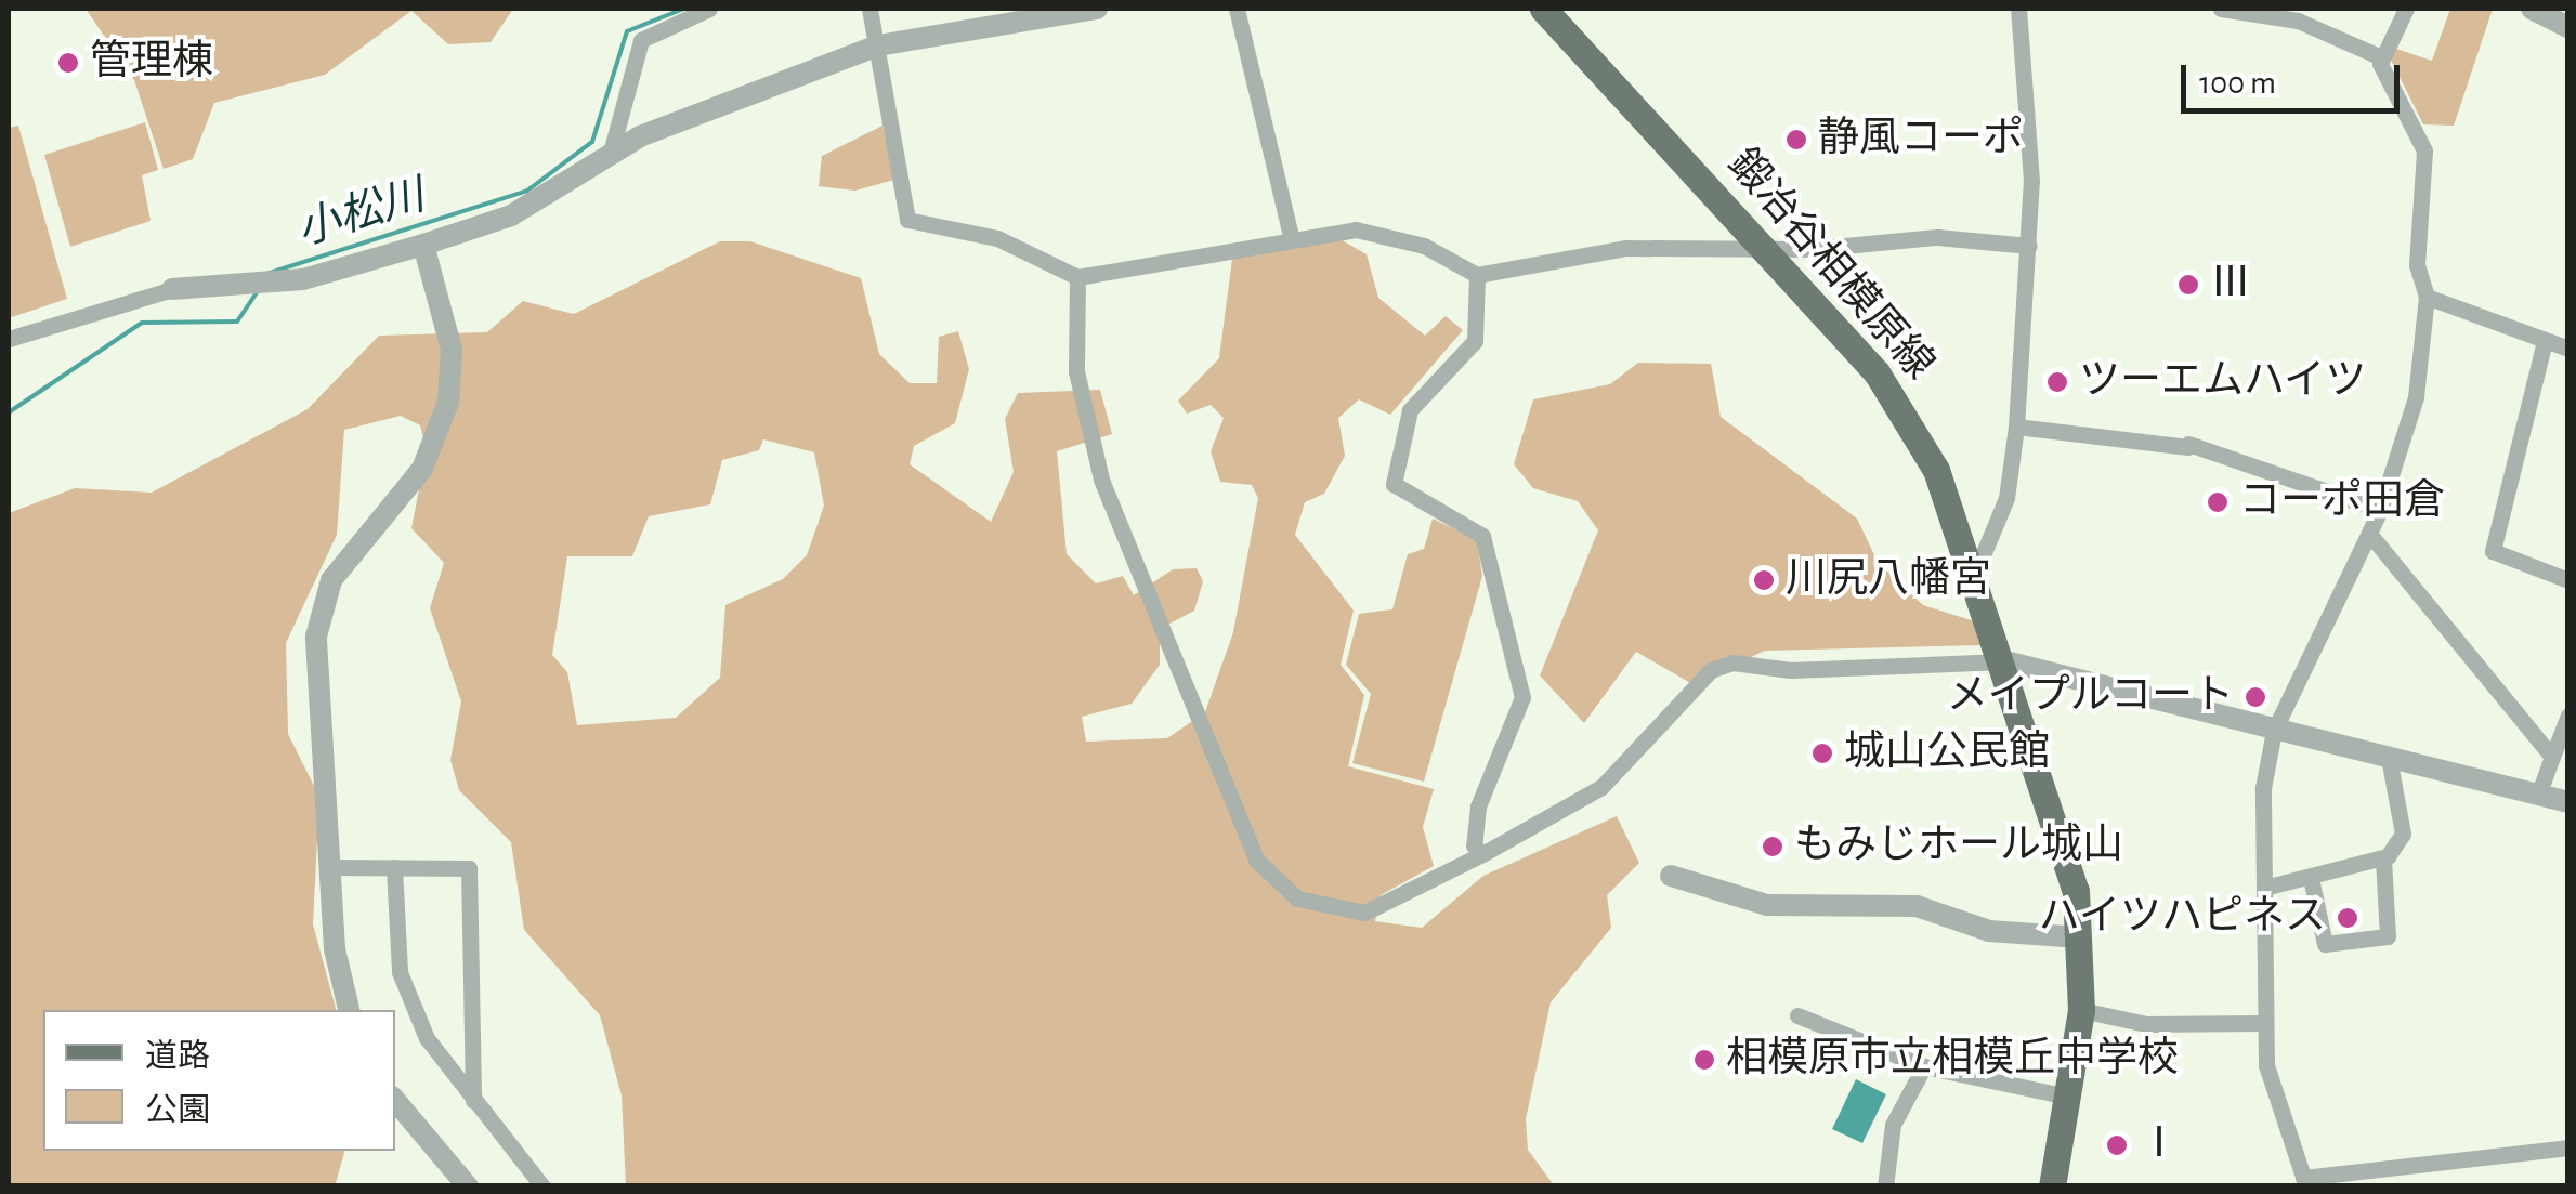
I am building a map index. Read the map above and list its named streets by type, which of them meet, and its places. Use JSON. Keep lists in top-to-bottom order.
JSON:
{
  "streets": {
    "main road": ["鍛冶谷相模原線"]
  },
  "water": ["小松川"],
  "places": [
    "管理棟",
    "静風コーポ",
    "Ⅲ",
    "ツーエムハイツ",
    "コーポ田倉",
    "川尻八幡宮",
    "メイプルコート",
    "城山公民館",
    "もみじホール城山",
    "ハイツハピネス",
    "相模原市立相模丘中学校",
    "Ⅰ"
  ],
  "legend": ["道路", "公園"],
  "scale_bar": "100 m"
}
